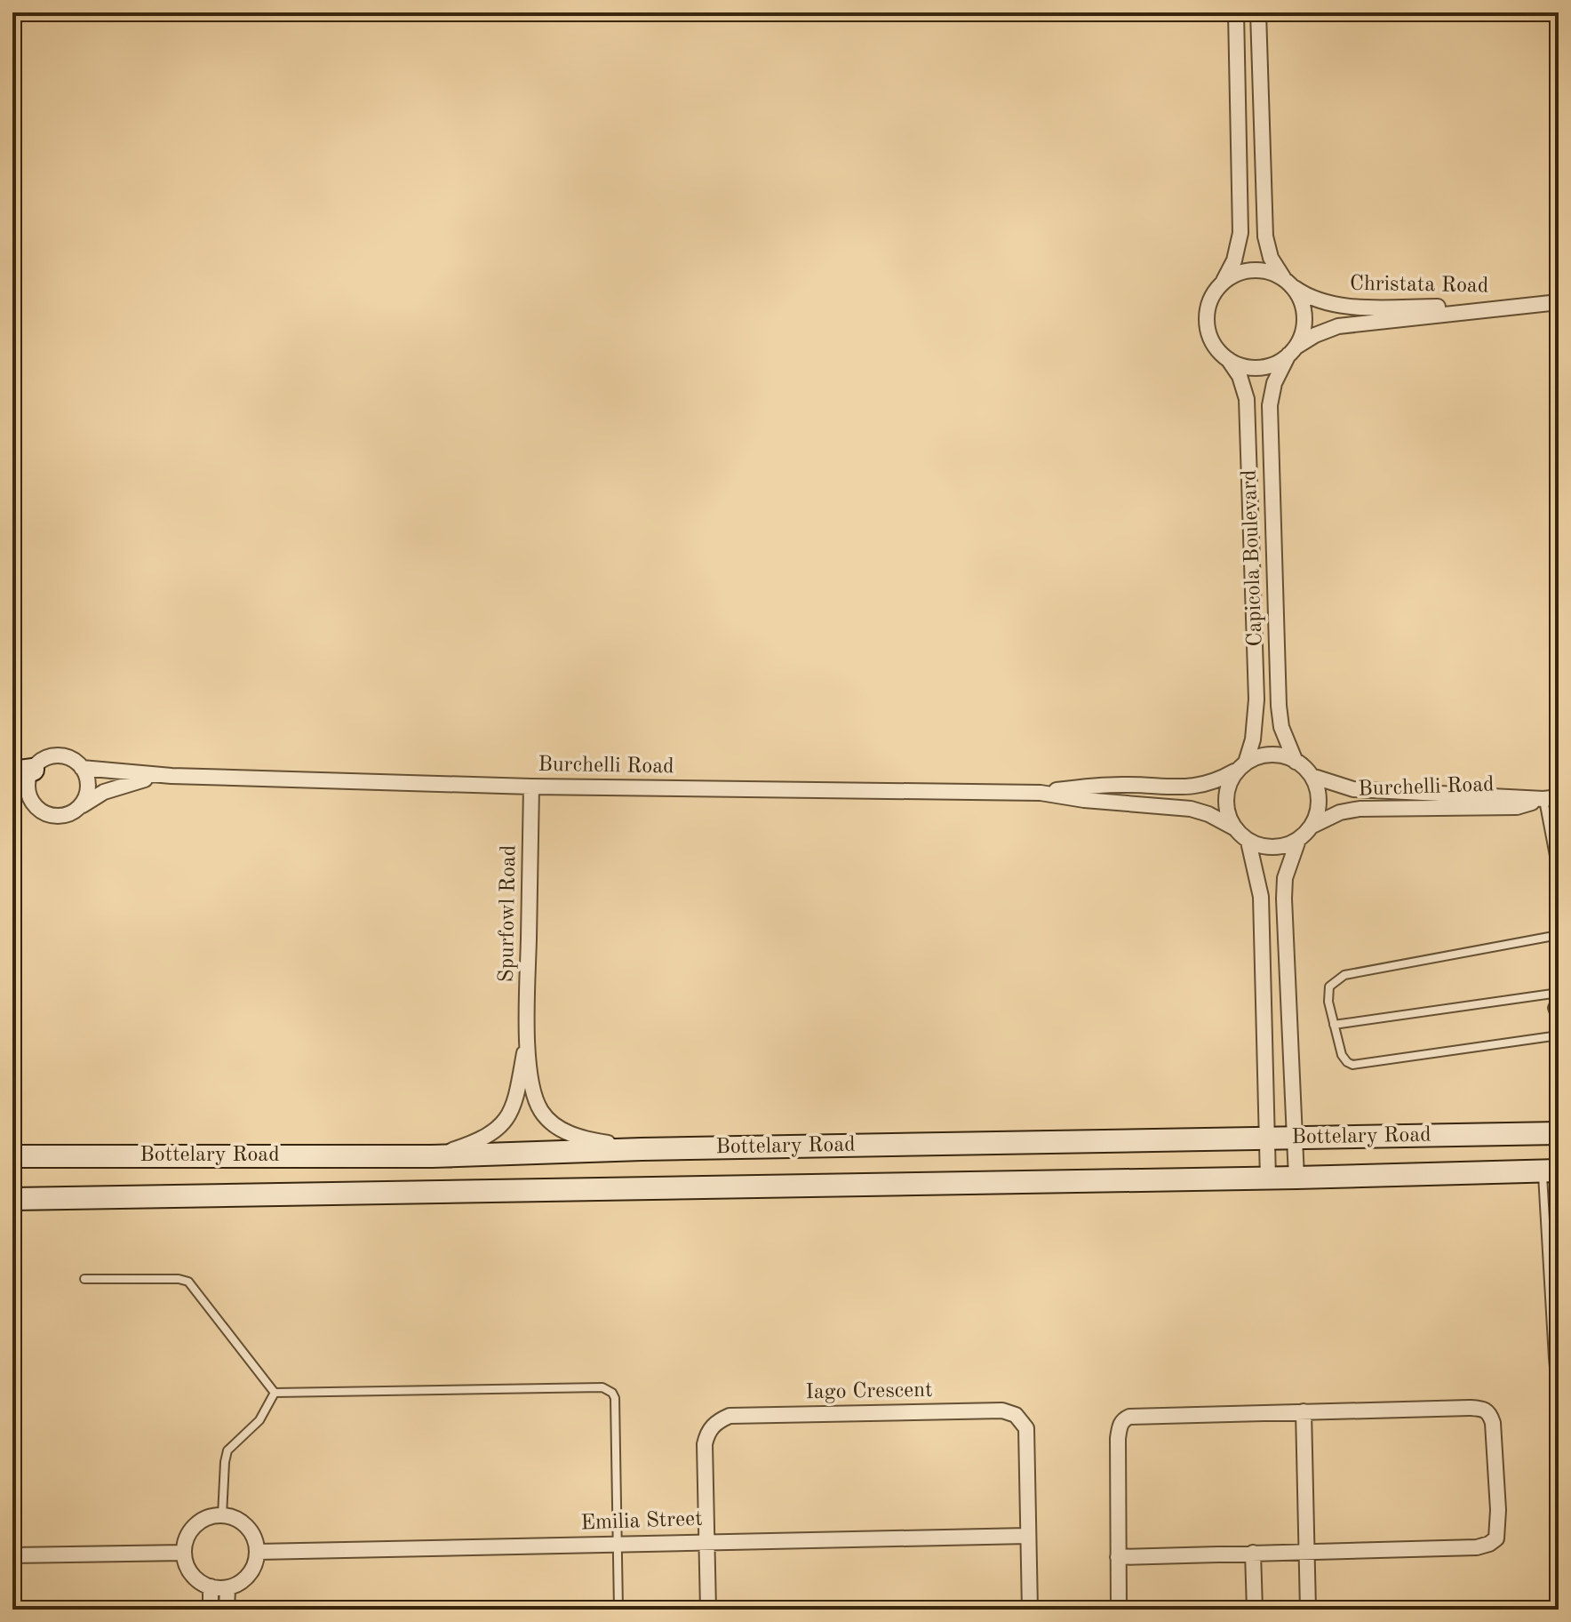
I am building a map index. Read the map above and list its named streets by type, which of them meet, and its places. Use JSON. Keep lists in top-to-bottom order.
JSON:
{
  "streets": {
    "main road": ["Bottelary Road"],
    "street": [
      "Christata Road",
      "Capicola Boulevard",
      "Burchelli Road",
      "Spurfowl Road",
      "Iago Crescent",
      "Emilia Street"
    ]
  },
  "crossings": [
    ["Christata Road", "Capicola Boulevard"],
    ["Capicola Boulevard", "Burchelli Road"],
    ["Burchelli Road", "Spurfowl Road"],
    ["Spurfowl Road", "Bottelary Road"],
    ["Iago Crescent", "Emilia Street"]
  ]
}
